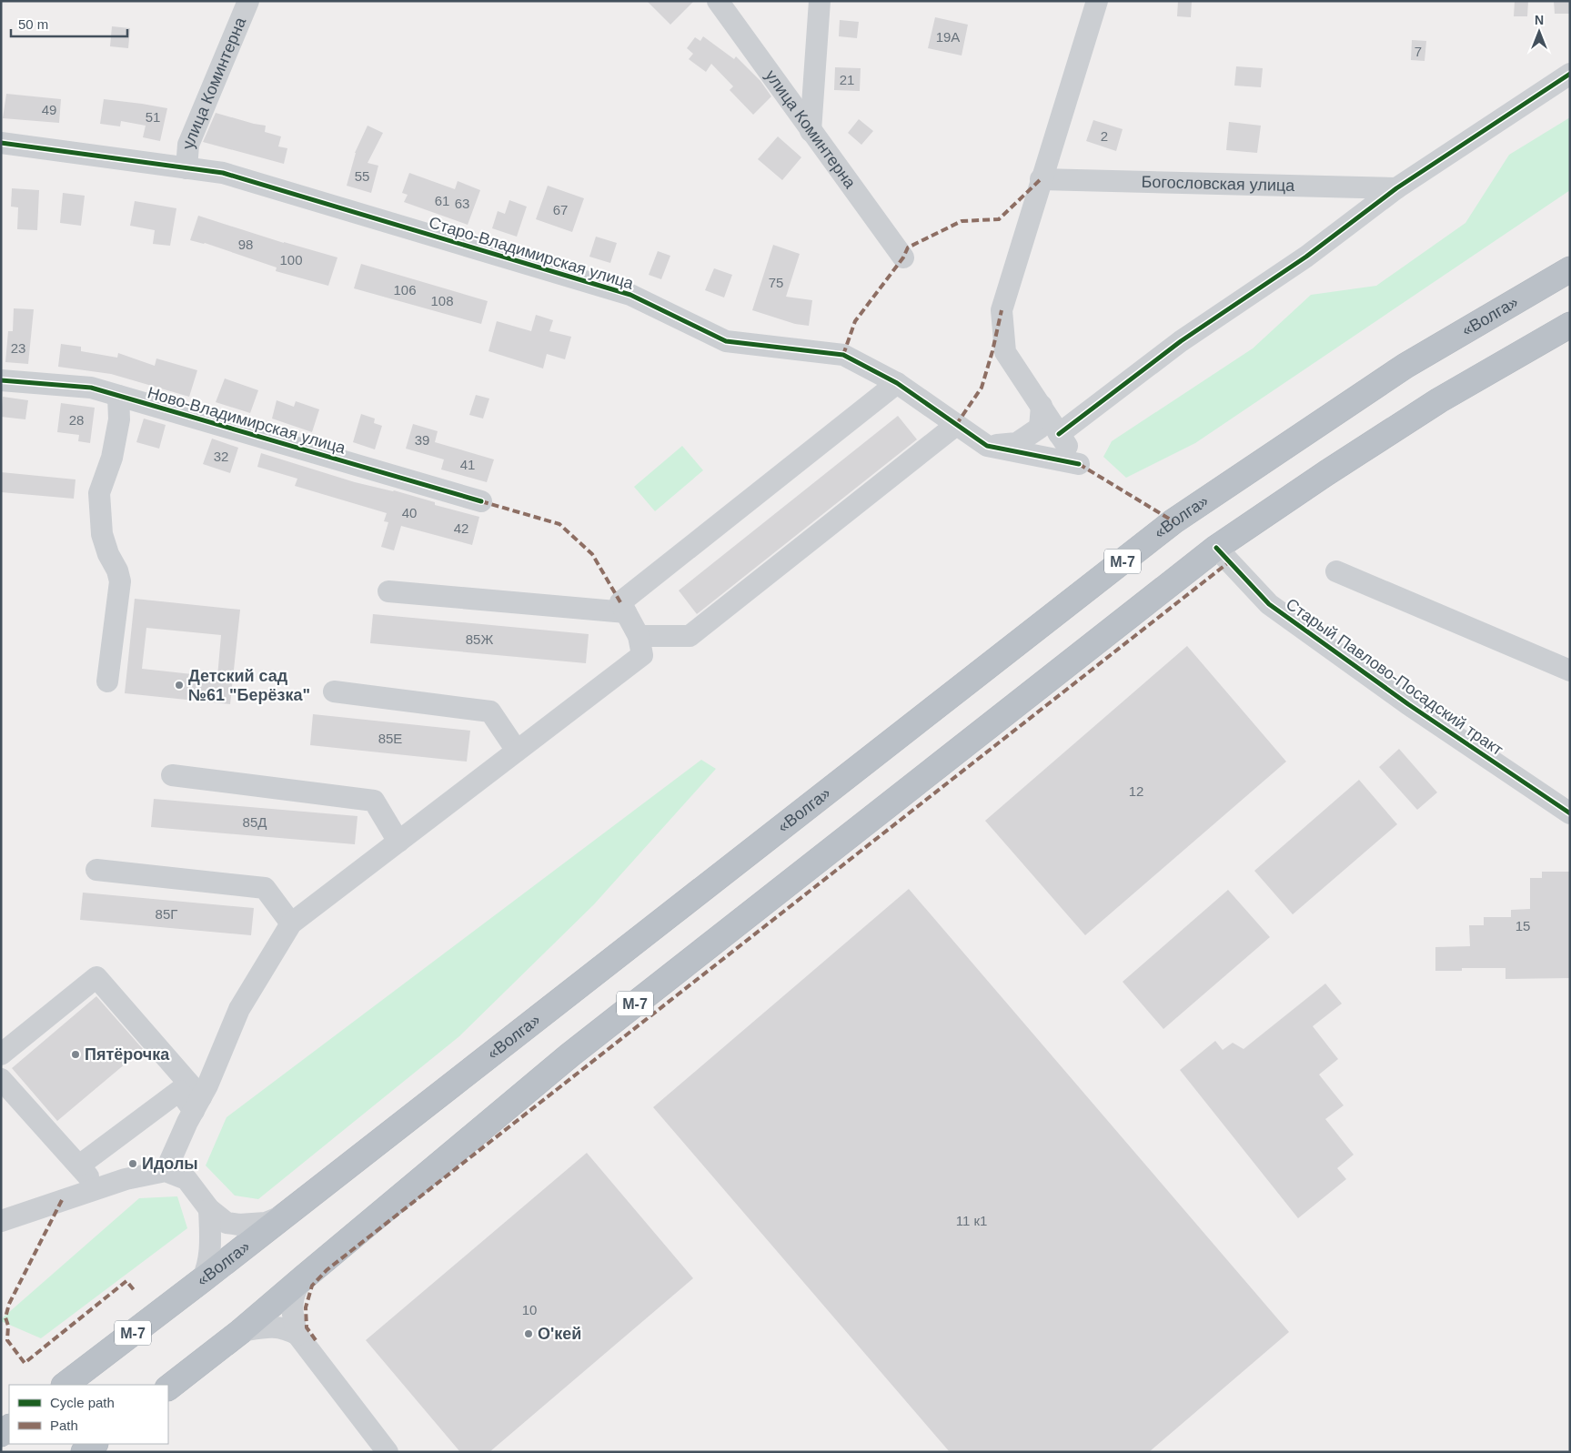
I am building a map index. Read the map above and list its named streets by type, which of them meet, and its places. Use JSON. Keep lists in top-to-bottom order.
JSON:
{
  "streets": {
    "highway": ["«Волга»", "М-7"],
    "street": [
      "улица Коминтерна",
      "Богословская улица",
      "Старо-Владимирская улица",
      "Ново-Владимирская улица",
      "Старый Павлово-Посадский тракт"
    ]
  },
  "crossings": [
    ["улица Коминтерна", "Старо-Владимирская улица"],
    ["М-7", "Старый Павлово-Посадский тракт"]
  ],
  "places": [
    "Детский сад №61 \"Берёзка\"",
    "Пятёрочка",
    "Идолы",
    "О'кей"
  ],
  "house_numbers": [
    "19А",
    "7",
    "21",
    "49",
    "51",
    "2",
    "55",
    "61",
    "63",
    "67",
    "98",
    "100",
    "75",
    "106",
    "108",
    "23",
    "28",
    "39",
    "32",
    "41",
    "40",
    "42",
    "85Ж",
    "85Е",
    "12",
    "85Д",
    "85Г",
    "15",
    "11 к1",
    "10"
  ],
  "legend": ["Cycle path", "Path"],
  "scale_bar": "50 m",
  "north": "top"
}
